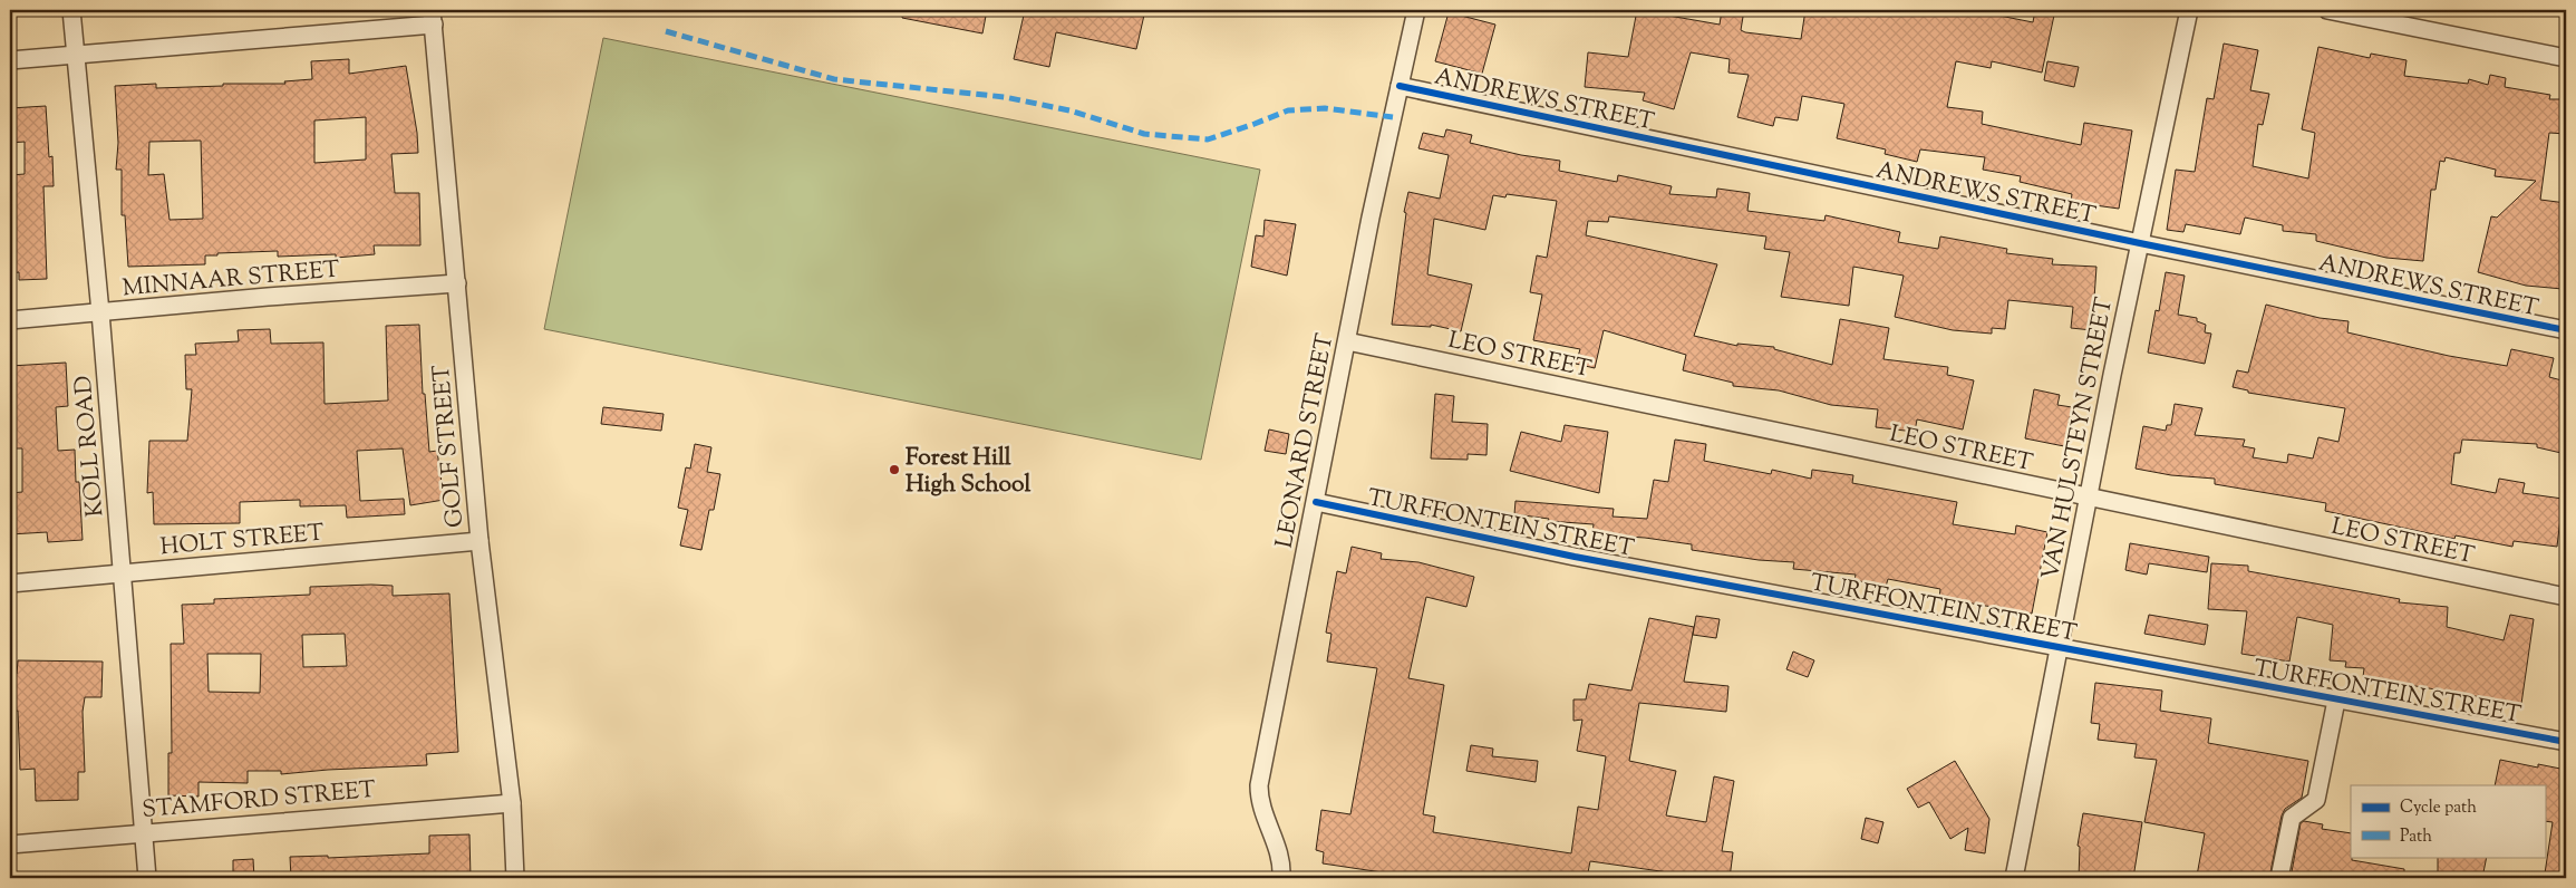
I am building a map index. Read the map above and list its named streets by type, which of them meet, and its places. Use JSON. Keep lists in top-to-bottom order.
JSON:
{
  "streets": {
    "street": [
      "ANDREWS STREET",
      "MINNAAR STREET",
      "LEO STREET",
      "VAN HULSTEYN STREET",
      "LEONARD STREET",
      "KOLL ROAD",
      "GOLF STREET",
      "TURFFONTEIN STREET",
      "HOLT STREET",
      "STAMFORD STREET"
    ]
  },
  "crossings": [
    ["ANDREWS STREET", "VAN HULSTEYN STREET"],
    ["ANDREWS STREET", "LEONARD STREET"],
    ["MINNAAR STREET", "KOLL ROAD"],
    ["MINNAAR STREET", "GOLF STREET"],
    ["LEO STREET", "VAN HULSTEYN STREET"],
    ["LEO STREET", "LEONARD STREET"],
    ["VAN HULSTEYN STREET", "TURFFONTEIN STREET"],
    ["LEONARD STREET", "TURFFONTEIN STREET"],
    ["KOLL ROAD", "HOLT STREET"],
    ["KOLL ROAD", "STAMFORD STREET"],
    ["GOLF STREET", "HOLT STREET"],
    ["GOLF STREET", "STAMFORD STREET"]
  ],
  "places": ["Forest Hill High School"],
  "legend": ["Cycle path", "Path"]
}
